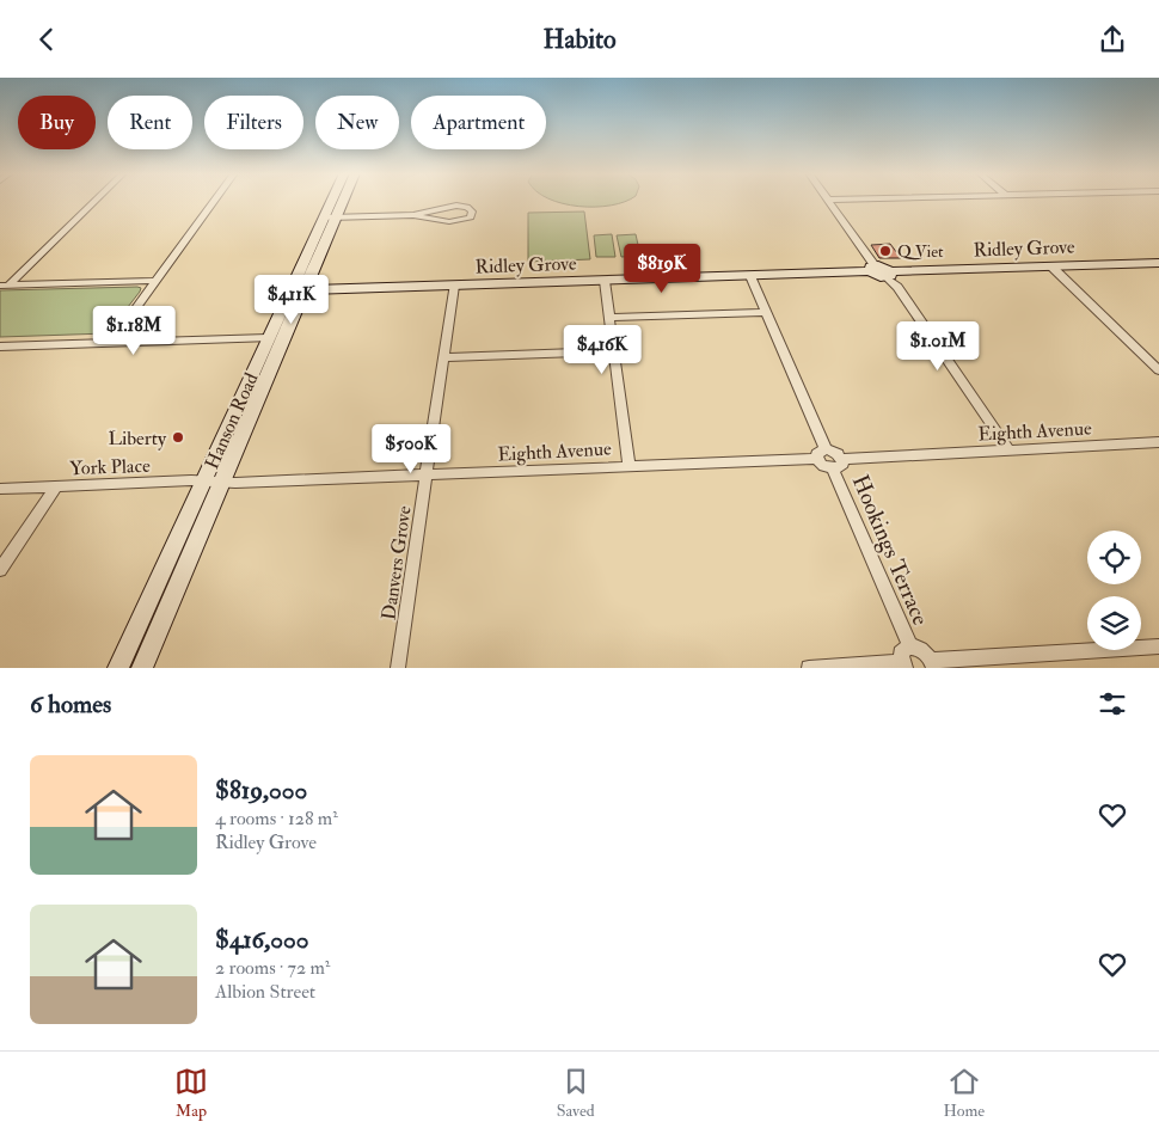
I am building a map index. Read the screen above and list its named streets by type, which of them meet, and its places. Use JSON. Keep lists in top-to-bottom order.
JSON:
{
  "streets": {
    "street": [
      "Ridley Grove",
      "Hanson Road",
      "Eighth Avenue",
      "York Place",
      "Hookings Terrace",
      "Danvers Grove"
    ]
  },
  "crossings": [
    ["Ridley Grove", "Hanson Road"],
    ["Ridley Grove", "Danvers Grove"],
    ["Hanson Road", "Eighth Avenue"],
    ["Hanson Road", "York Place"],
    ["Eighth Avenue", "York Place"],
    ["Eighth Avenue", "Hookings Terrace"],
    ["Eighth Avenue", "Danvers Grove"]
  ],
  "places": ["Q Viet", "Liberty"],
  "page": {
    "header": "Habito",
    "chip": [
      "Buy",
      "Rent",
      "Filters",
      "New",
      "Apartment"
    ],
    "price": [
      "$819K",
      "$411K",
      "$1.18M",
      "$1.01M",
      "$416K",
      "$500K"
    ],
    "heading": "6 homes",
    "list": [
      {
        "name": "$819,000",
        "note": "4 rooms · 128 m² · Ridley Grove"
      },
      {
        "name": "$416,000",
        "note": "2 rooms · 72 m² · Albion Street"
      }
    ],
    "tabs": ["Map", "Saved", "Home"]
  }
}
